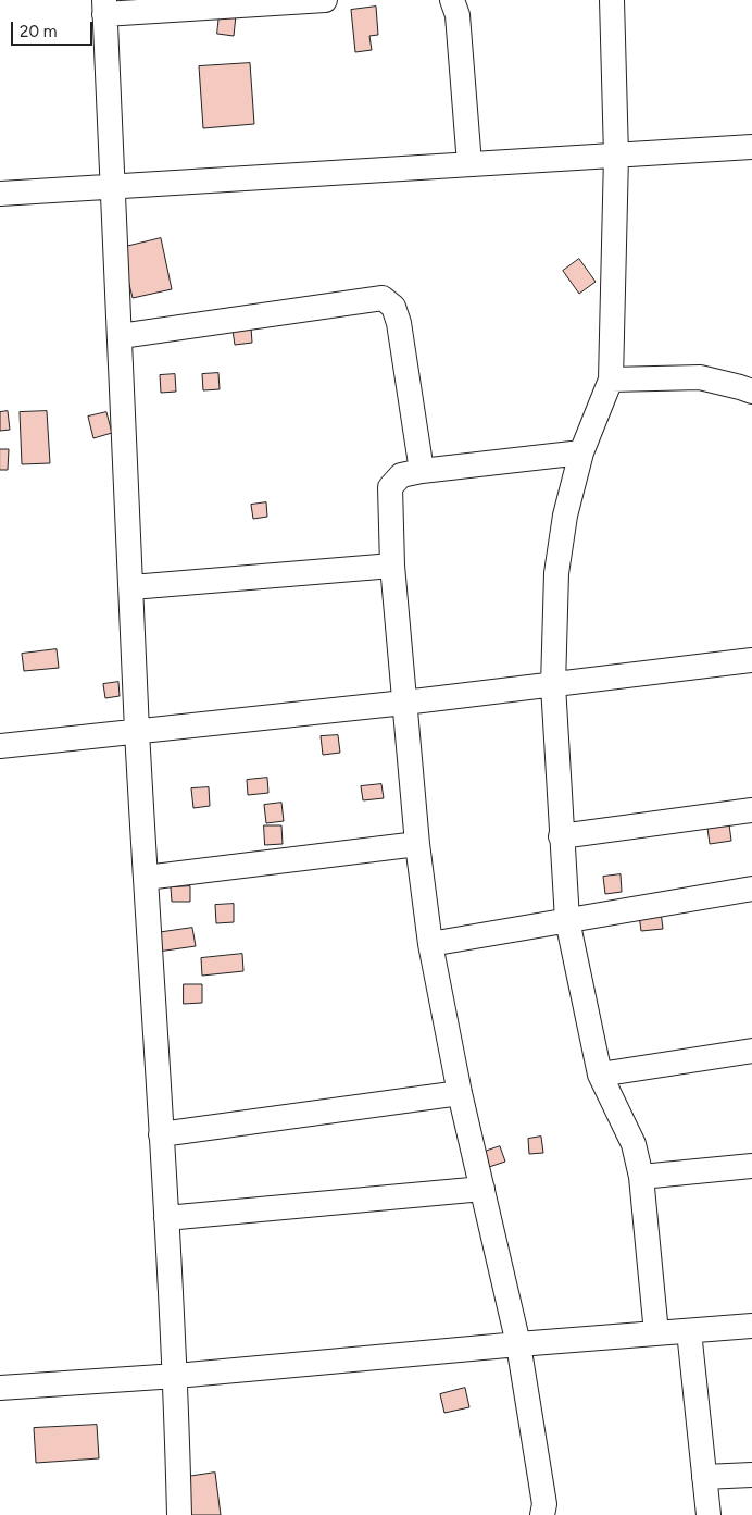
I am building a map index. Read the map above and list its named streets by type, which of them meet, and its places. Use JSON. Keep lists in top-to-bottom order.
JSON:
{
  "scale_bar": "20 m"
}
